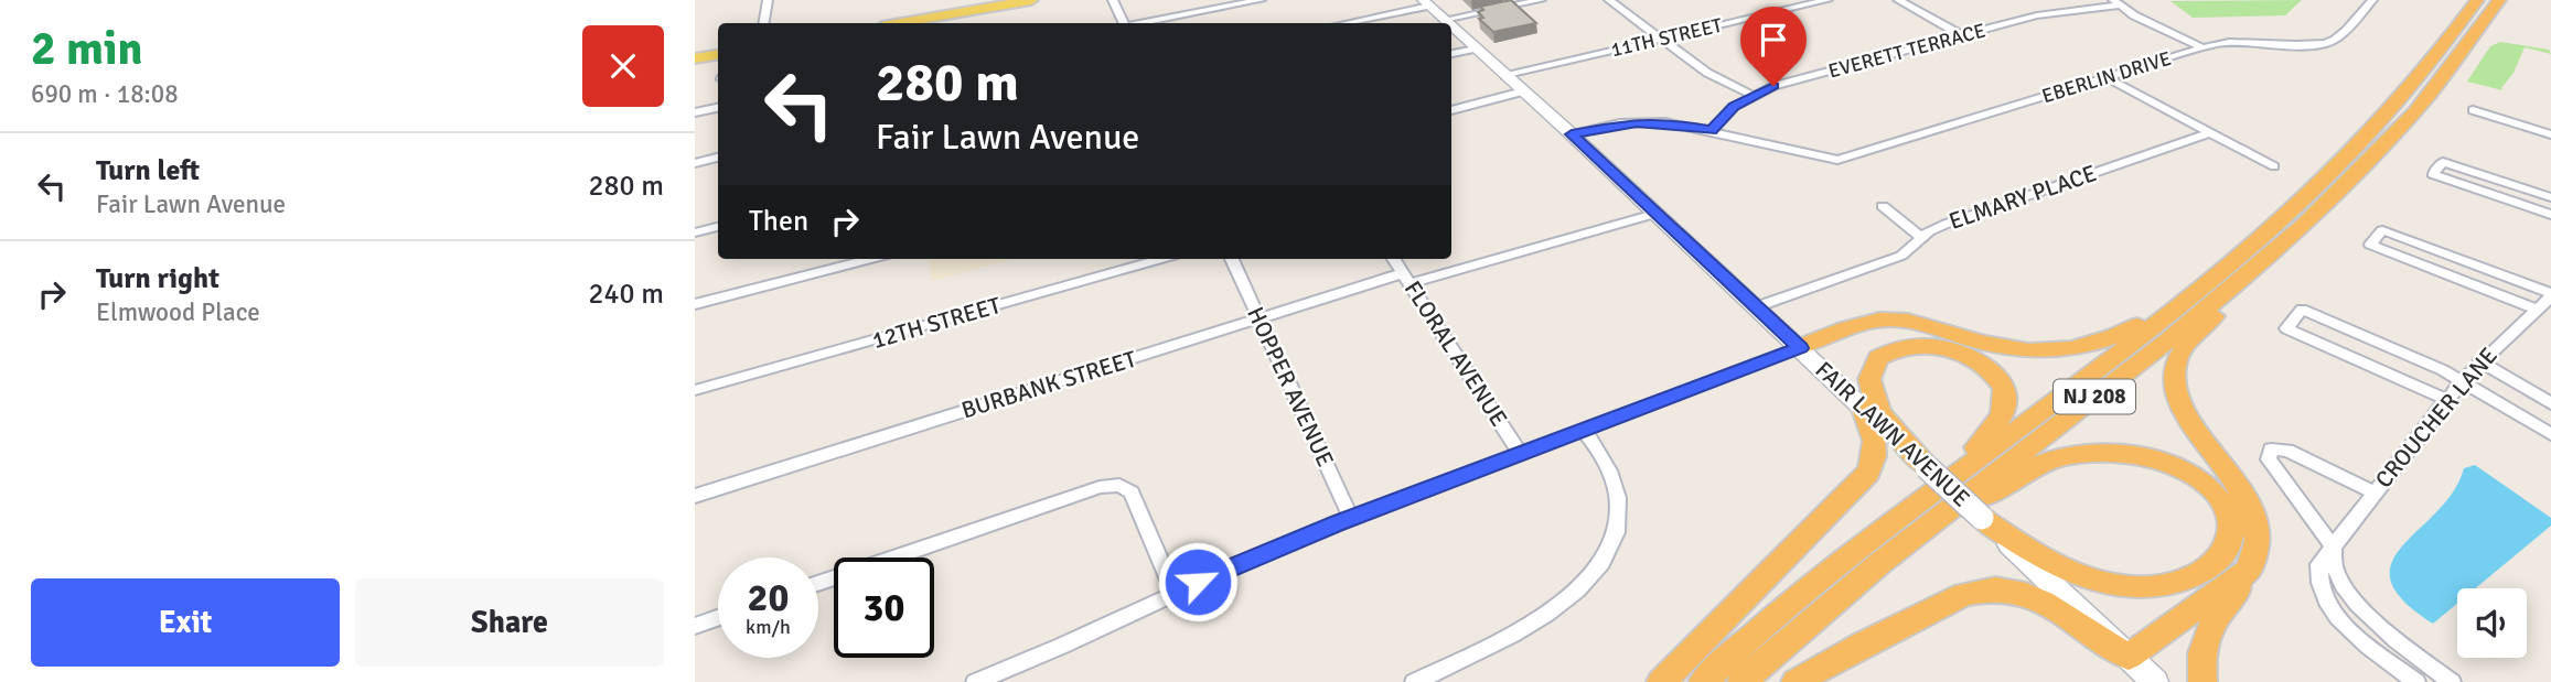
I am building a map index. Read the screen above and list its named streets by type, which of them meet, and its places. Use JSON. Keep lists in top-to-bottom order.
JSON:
{
  "streets": {
    "highway": ["NJ 208"],
    "main road": ["FAIR LAWN AVENUE"],
    "street": [
      "11TH STREET",
      "EVERETT TERRACE",
      "EBERLIN DRIVE",
      "ELMARY PLACE",
      "12TH STREET",
      "FLORAL AVENUE",
      "BURBANK STREET",
      "HOPPER AVENUE",
      "CROUCHER LANE"
    ]
  },
  "crossings": [
    ["11TH STREET", "FAIR LAWN AVENUE"],
    ["EVERETT TERRACE", "EBERLIN DRIVE"],
    ["ELMARY PLACE", "FAIR LAWN AVENUE"],
    ["FLORAL AVENUE", "BURBANK STREET"],
    ["BURBANK STREET", "HOPPER AVENUE"],
    ["BURBANK STREET", "FAIR LAWN AVENUE"]
  ],
  "page": {
    "heading": ["2 min", "690 m · 18:08"],
    "turn": ["280 m", "Fair Lawn Avenue"],
    "list": [
      {
        "name": "Turn left",
        "note": "Fair Lawn Avenue",
        "value": "280 m"
      },
      {
        "name": "Turn right",
        "note": "Elmwood Place",
        "value": "240 m"
      }
    ],
    "then": "Then",
    "speed": "20 km/h",
    "limit": "30",
    "buttons": ["Exit", "Share"]
  }
}
